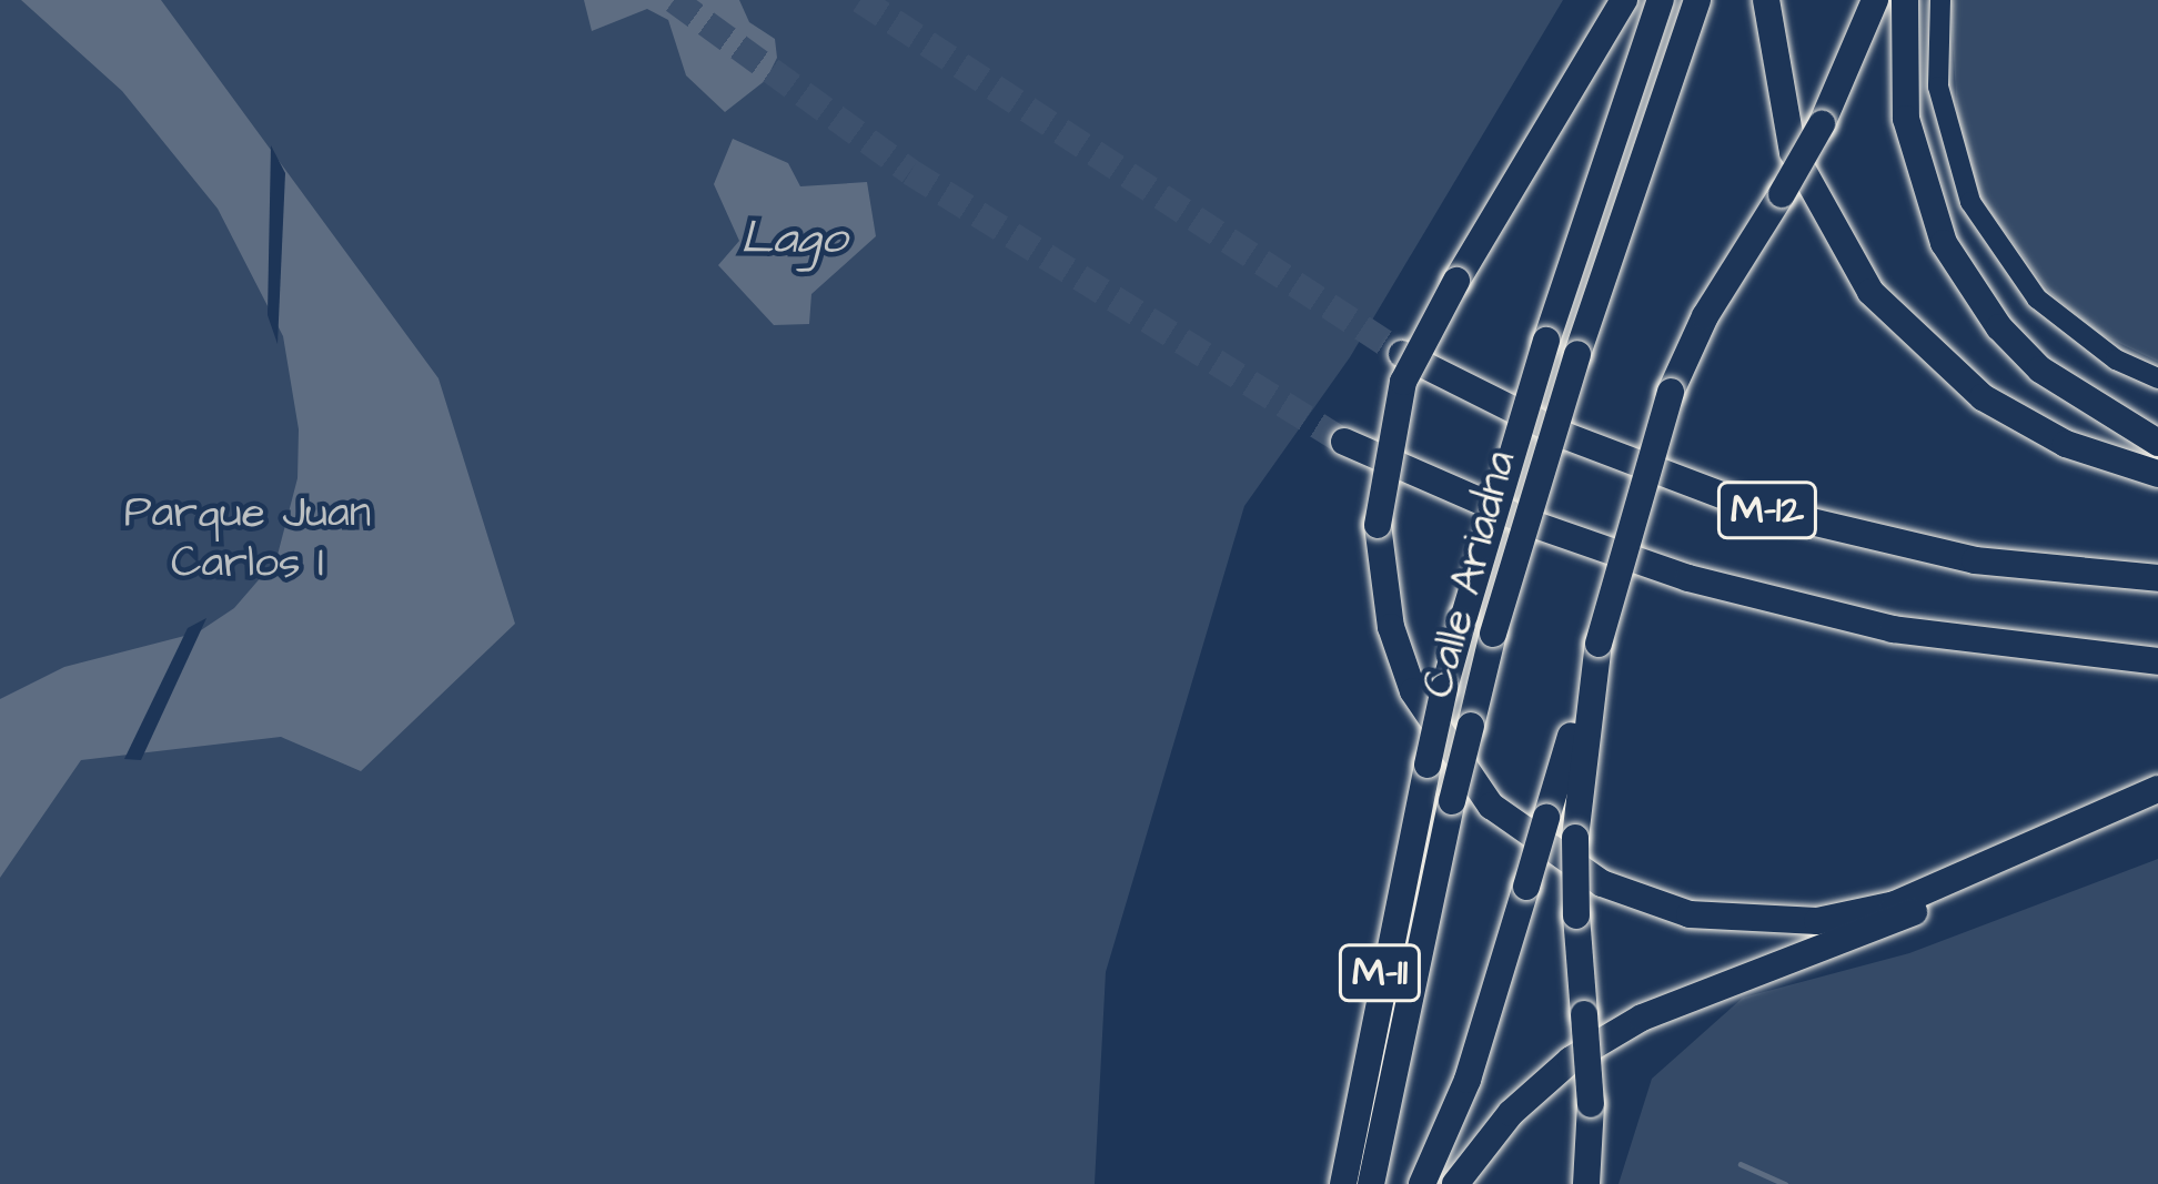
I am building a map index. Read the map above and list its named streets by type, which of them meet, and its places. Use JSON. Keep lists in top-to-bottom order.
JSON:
{
  "streets": {
    "highway": ["M-12", "Calle Ariadna", "M-11"]
  },
  "water": ["Lago"],
  "parks": ["Parque Juan Carlos I"]
}
